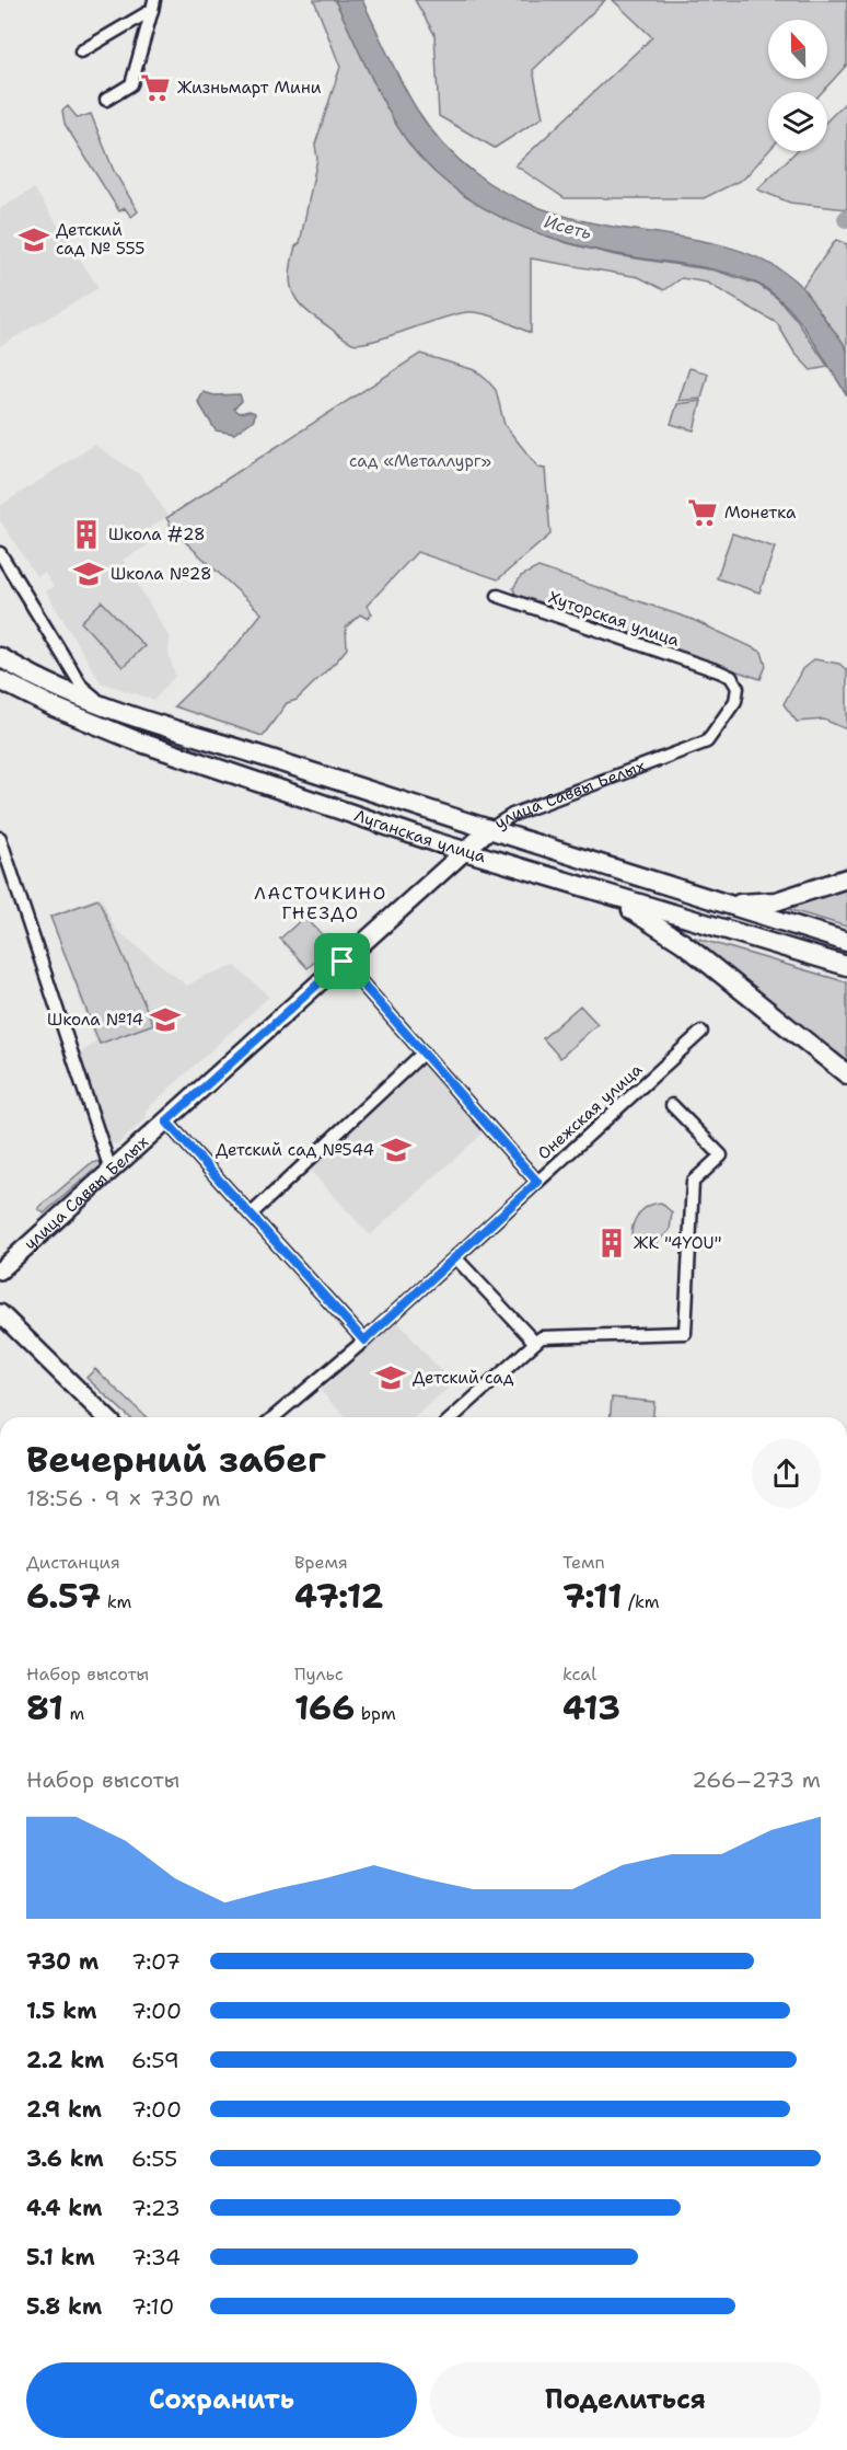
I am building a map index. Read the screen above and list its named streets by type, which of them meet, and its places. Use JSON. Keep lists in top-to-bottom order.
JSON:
{
  "streets": {
    "main road": ["Луганская улица"],
    "street": ["Хуторская улица", "улица Саввы Белых", "Онежская улица"]
  },
  "crossings": [
    ["Хуторская улица", "улица Саввы Белых"],
    ["улица Саввы Белых", "Луганская улица"]
  ],
  "districts": ["ЛАСТОЧКИНО ГНЕЗДО"],
  "water": ["Исеть"],
  "parks": ["сад «Металлург»"],
  "places": {
    "supermarket": ["Жизньмарт Мини", "Монетка"],
    "school or university": [
      "Детский сад № 555",
      "Школа №28",
      "Школа №14",
      "Детский сад №544",
      "Детский сад"
    ],
    "building": ["Школа #28", "ЖК \"4YOU\""]
  },
  "north": "top",
  "page": {
    "heading": ["Вечерний забег", "18:56 · 9 × 730 m"],
    "stats": [
      ["Дистанция", "6.57 km"],
      ["Время", "47:12"],
      ["Темп", "7:11 /km"],
      ["Набор высоты", "81 m"],
      ["Пульс", "166 bpm"],
      ["kcal", "413"]
    ],
    "chart": ["Набор высоты", "266–273 m"],
    "list": [
      {
        "name": "730 m",
        "note": "7:07"
      },
      {
        "name": "1.5 km",
        "note": "7:00"
      },
      {
        "name": "2.2 km",
        "note": "6:59"
      },
      {
        "name": "2.9 km",
        "note": "7:00"
      },
      {
        "name": "3.6 km",
        "note": "6:55"
      },
      {
        "name": "4.4 km",
        "note": "7:23"
      },
      {
        "name": "5.1 km",
        "note": "7:34"
      },
      {
        "name": "5.8 km",
        "note": "7:10"
      }
    ],
    "buttons": ["Сохранить", "Поделиться"]
  }
}
